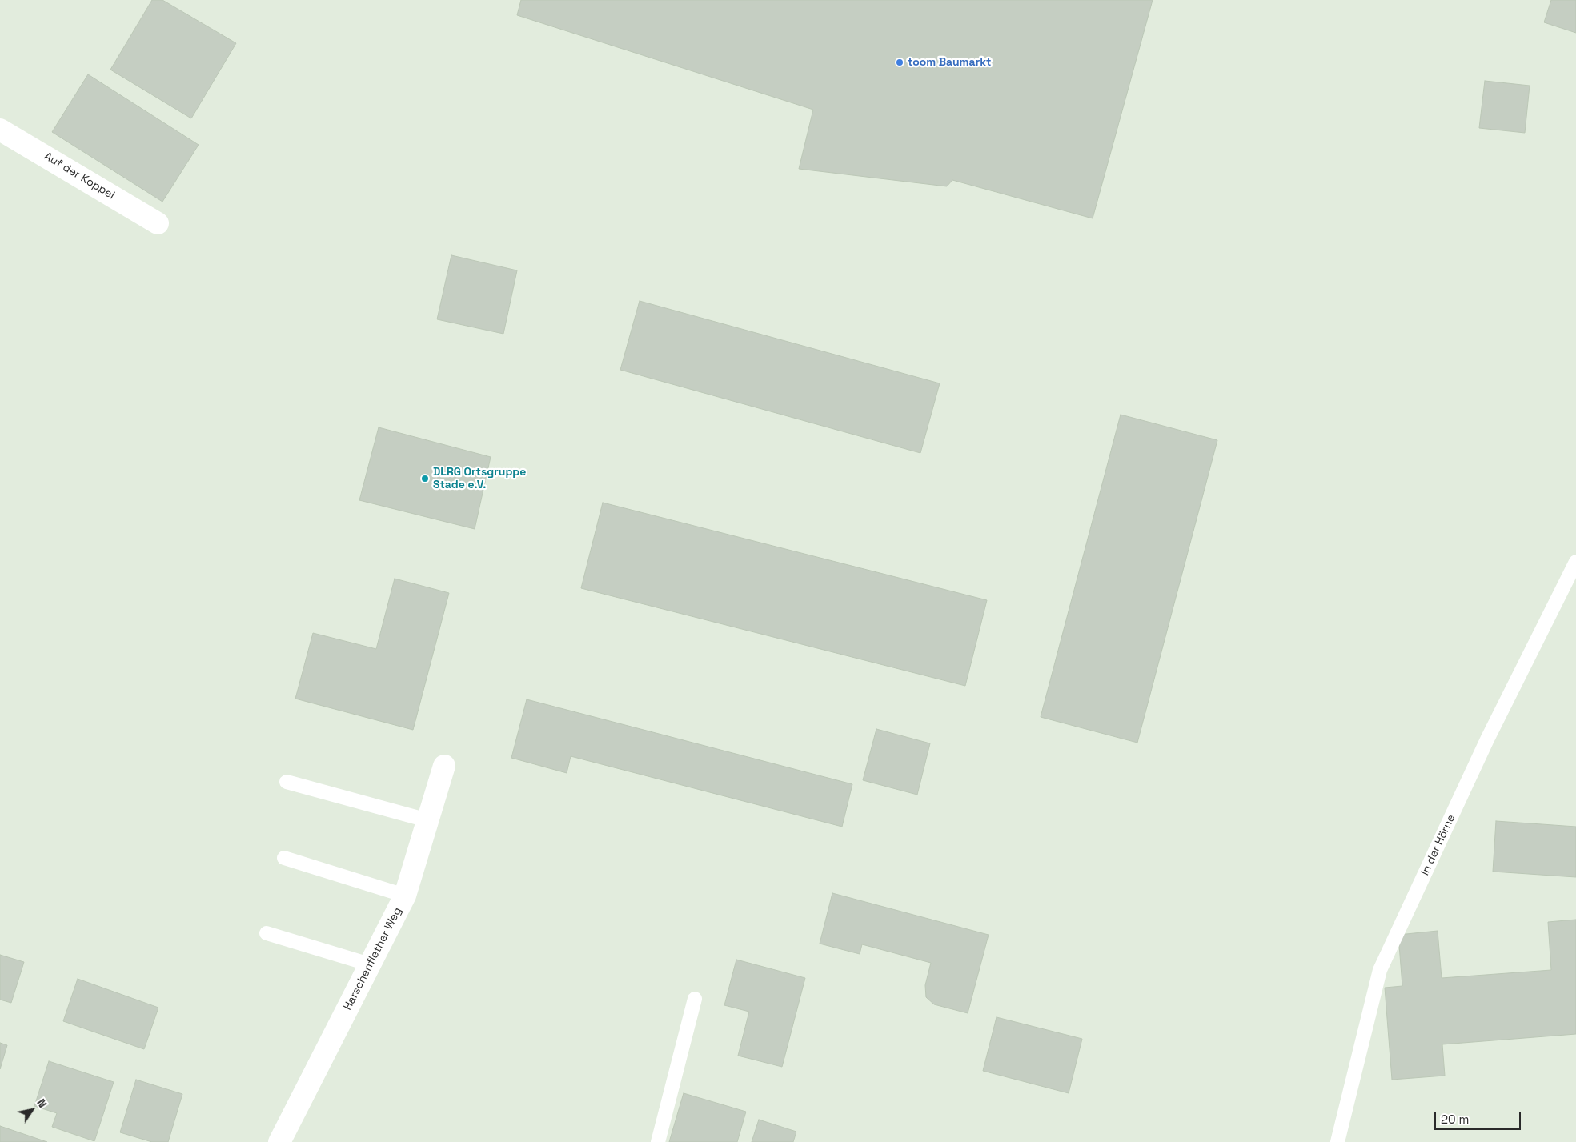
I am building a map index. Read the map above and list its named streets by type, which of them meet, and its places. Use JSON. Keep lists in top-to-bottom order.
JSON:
{
  "streets": {
    "street": ["Auf der Koppel", "Harschenflether Weg"],
    "lane": ["In der Hörne"]
  },
  "places": ["toom Baumarkt", "DLRG Ortsgruppe Stade e.V."],
  "scale_bar": "20 m",
  "north": "top right"
}
